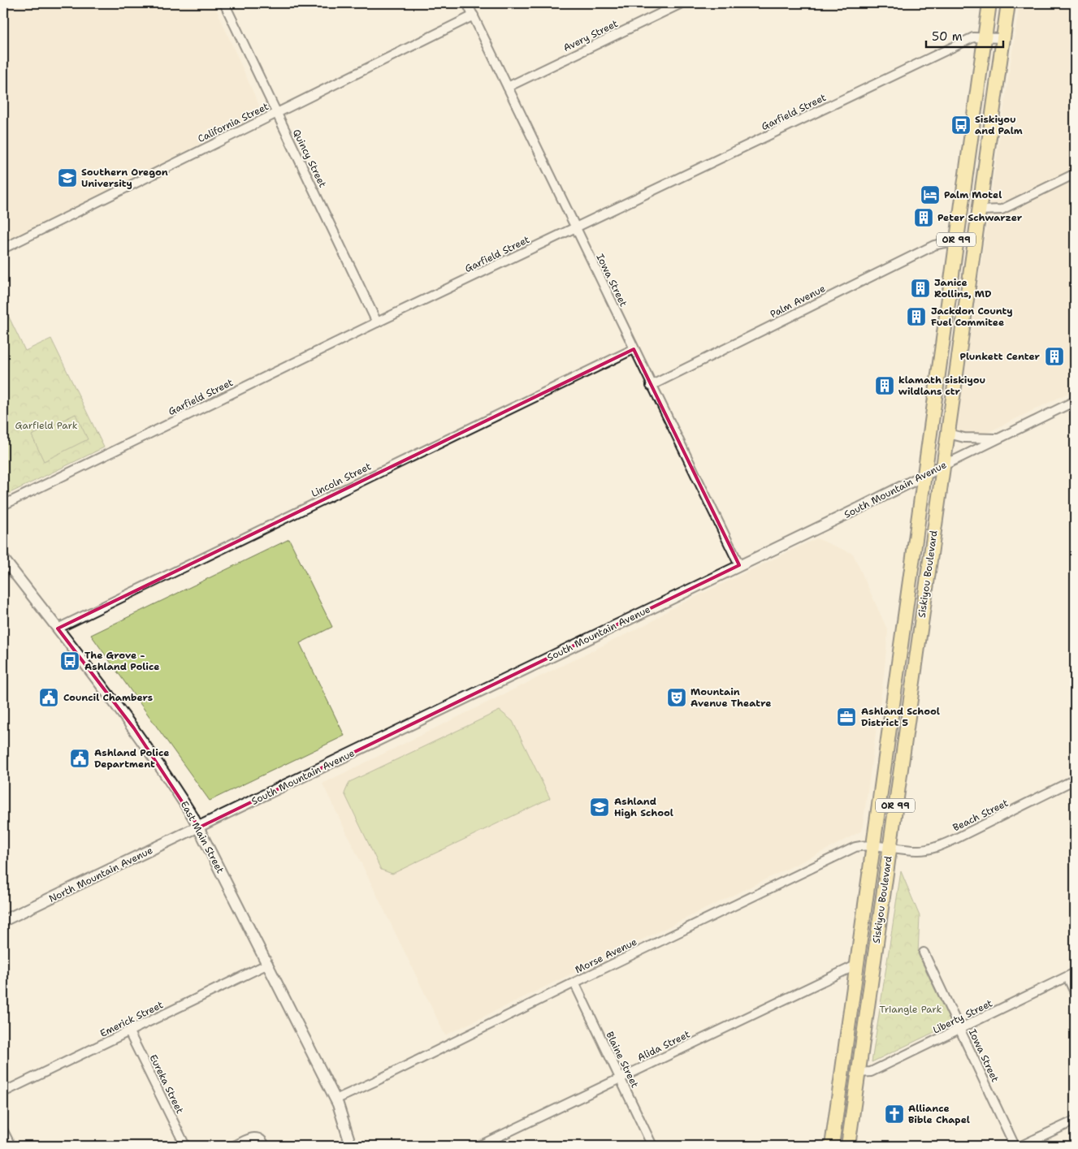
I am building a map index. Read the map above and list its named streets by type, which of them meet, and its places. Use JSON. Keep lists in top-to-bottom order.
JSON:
{
  "streets": {
    "main road": ["OR 99", "Siskiyou Boulevard"],
    "street": [
      "Avery Street",
      "Garfield Street",
      "California Street",
      "Quincy Street",
      "Iowa Street",
      "Palm Avenue",
      "Lincoln Street",
      "South Mountain Avenue",
      "Beach Street",
      "East Main Street",
      "North Mountain Avenue",
      "Morse Avenue",
      "Liberty Street",
      "Emerick Street",
      "Alida Street",
      "Blaine Street",
      "Eureka Street"
    ]
  },
  "crossings": [
    ["Avery Street", "Iowa Street"],
    ["Garfield Street", "Quincy Street"],
    ["Garfield Street", "Iowa Street"],
    ["Garfield Street", "Siskiyou Boulevard"],
    ["California Street", "Quincy Street"],
    ["California Street", "Iowa Street"],
    ["Iowa Street", "Palm Avenue"],
    ["Iowa Street", "Lincoln Street"],
    ["Iowa Street", "South Mountain Avenue"],
    ["Iowa Street", "Liberty Street"],
    ["Palm Avenue", "Siskiyou Boulevard"],
    ["Lincoln Street", "East Main Street"],
    ["South Mountain Avenue", "Siskiyou Boulevard"],
    ["South Mountain Avenue", "East Main Street"],
    ["South Mountain Avenue", "North Mountain Avenue"],
    ["Siskiyou Boulevard", "Beach Street"],
    ["Siskiyou Boulevard", "Morse Avenue"],
    ["Siskiyou Boulevard", "Liberty Street"],
    ["Siskiyou Boulevard", "Alida Street"],
    ["Beach Street", "Morse Avenue"],
    ["East Main Street", "North Mountain Avenue"],
    ["East Main Street", "Morse Avenue"],
    ["East Main Street", "Emerick Street"],
    ["Morse Avenue", "Blaine Street"],
    ["Emerick Street", "Eureka Street"],
    ["Alida Street", "Blaine Street"]
  ],
  "parks": ["Garfield Park", "Triangle Park"],
  "places": {
    "bus stop": ["Siskiyou and Palm", "The Grove - Ashland Police"],
    "school or university": ["Southern Oregon University", "Ashland High School"],
    "hotel": ["Palm Motel"],
    "building": [
      "Peter Schwarzer",
      "Janice Rollins, MD",
      "Jackdon County Fuel Commitee",
      "Plunkett Center",
      "klamath siskiyou wildlans ctr"
    ],
    "public building": ["Council Chambers", "Ashland Police Department"],
    "theatre": ["Mountain Avenue Theatre"],
    "office": ["Ashland School District 5"],
    "church": ["Alliance Bible Chapel"]
  },
  "scale_bar": "50 m"
}
